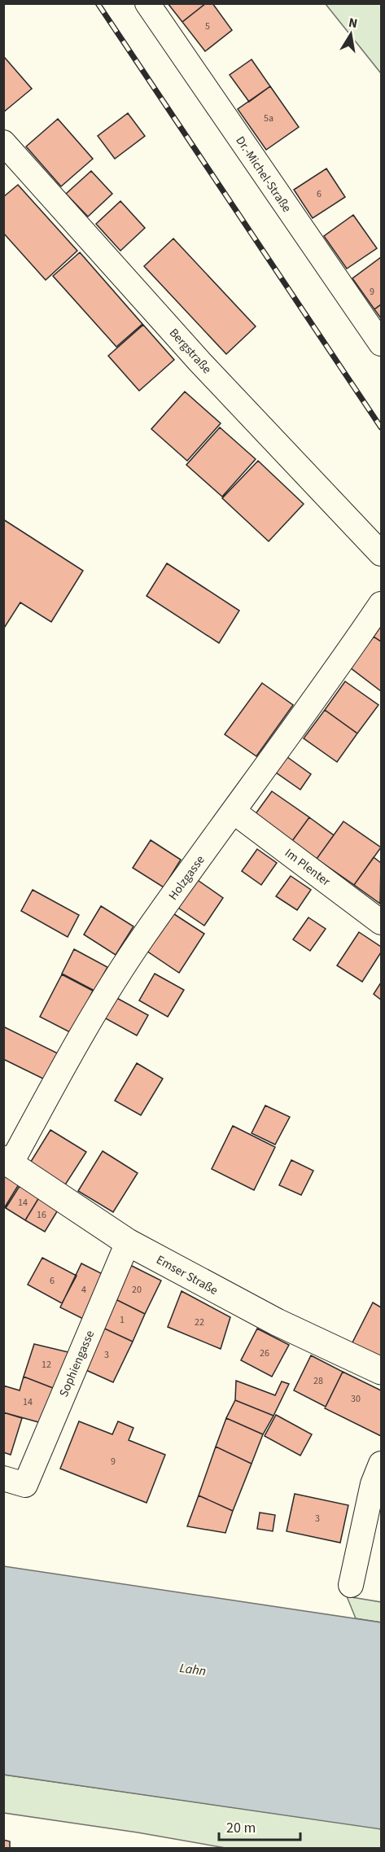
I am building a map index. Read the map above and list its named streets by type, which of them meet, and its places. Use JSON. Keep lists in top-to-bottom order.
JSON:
{
  "streets": {
    "street": [
      "Dr.-Michel-Straße",
      "Bergstraße",
      "Im Plenter",
      "Holzgasse",
      "Emser Straße",
      "Sophiengasse"
    ]
  },
  "crossings": [
    ["Im Plenter", "Holzgasse"],
    ["Holzgasse", "Emser Straße"],
    ["Emser Straße", "Sophiengasse"]
  ],
  "water": ["Lahn"],
  "house_numbers": [
    "5",
    "5a",
    "6",
    "9",
    "14",
    "16",
    "6",
    "4",
    "20",
    "1",
    "22",
    "26",
    "3",
    "12",
    "28",
    "30",
    "14",
    "9",
    "3"
  ],
  "scale_bar": "20 m",
  "north": "top"
}
